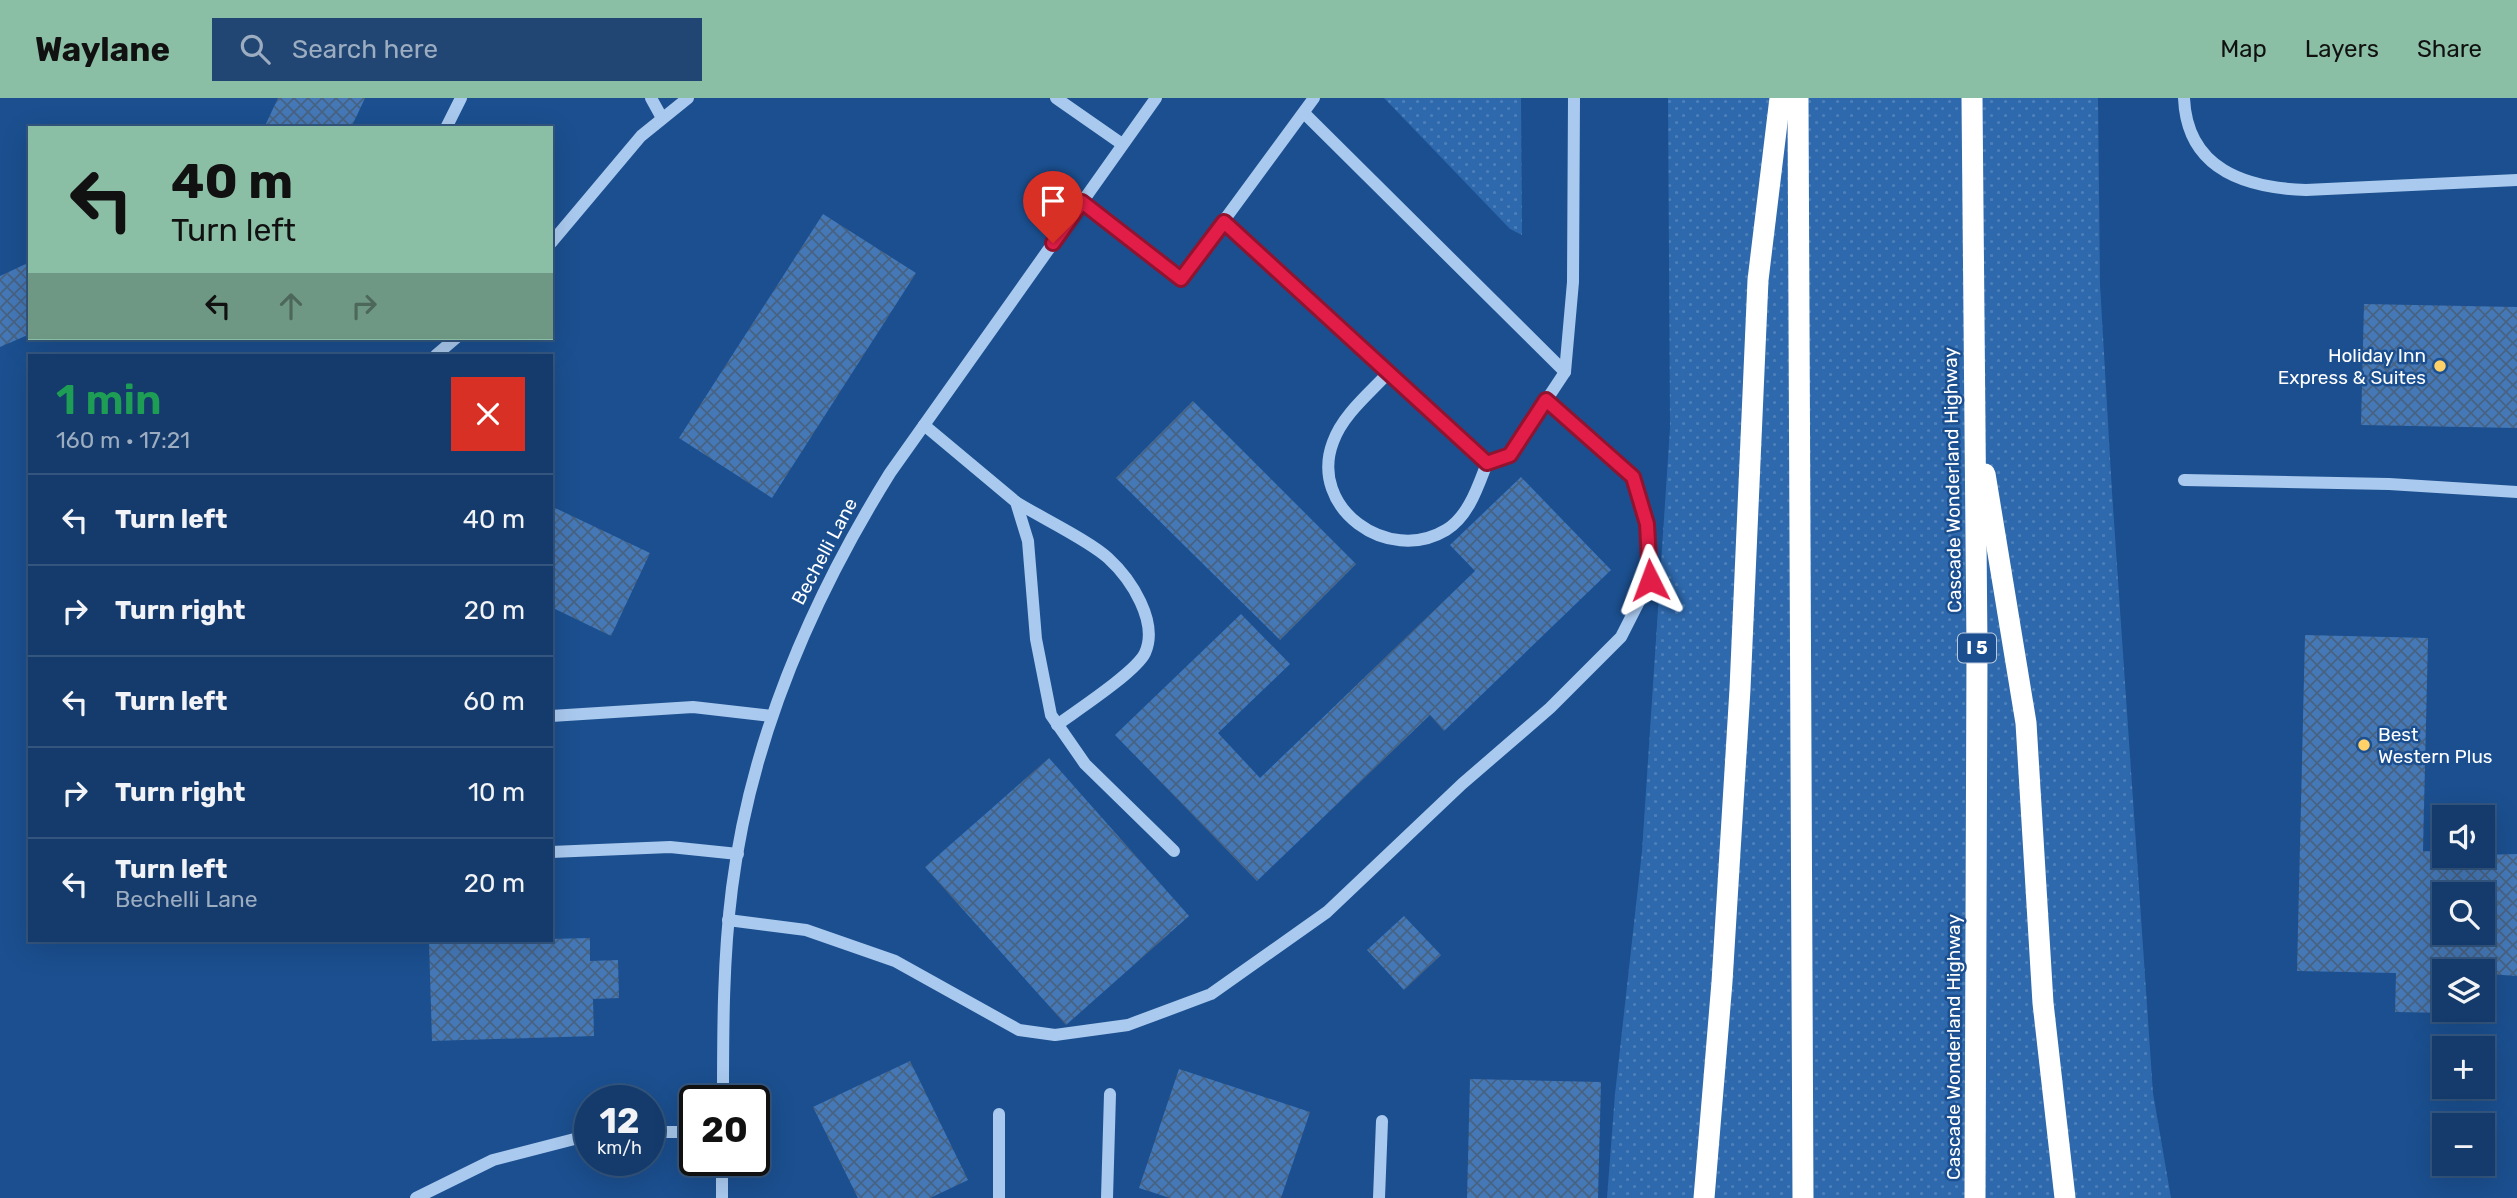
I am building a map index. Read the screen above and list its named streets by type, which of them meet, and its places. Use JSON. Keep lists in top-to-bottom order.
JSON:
{
  "streets": {
    "highway": ["Cascade Wonderland Highway", "I 5"],
    "street": ["Bechelli Lane"]
  },
  "places": ["Holiday Inn Express & Suites", "Best Western Plus"],
  "page": {
    "header": "Waylane",
    "search": "Search here",
    "nav": ["Map", "Layers", "Share"],
    "turn": ["40 m", "Turn left"],
    "heading": ["1 min", "160 m · 17:21"],
    "list": [
      {
        "name": "Turn left",
        "value": "40 m"
      },
      {
        "name": "Turn right",
        "value": "20 m"
      },
      {
        "name": "Turn left",
        "value": "60 m"
      },
      {
        "name": "Turn right",
        "value": "10 m"
      },
      {
        "name": "Turn left",
        "note": "Bechelli Lane",
        "value": "20 m"
      }
    ],
    "map_buttons": ["+", "−"],
    "speed": "12 km/h",
    "limit": "20"
  }
}
